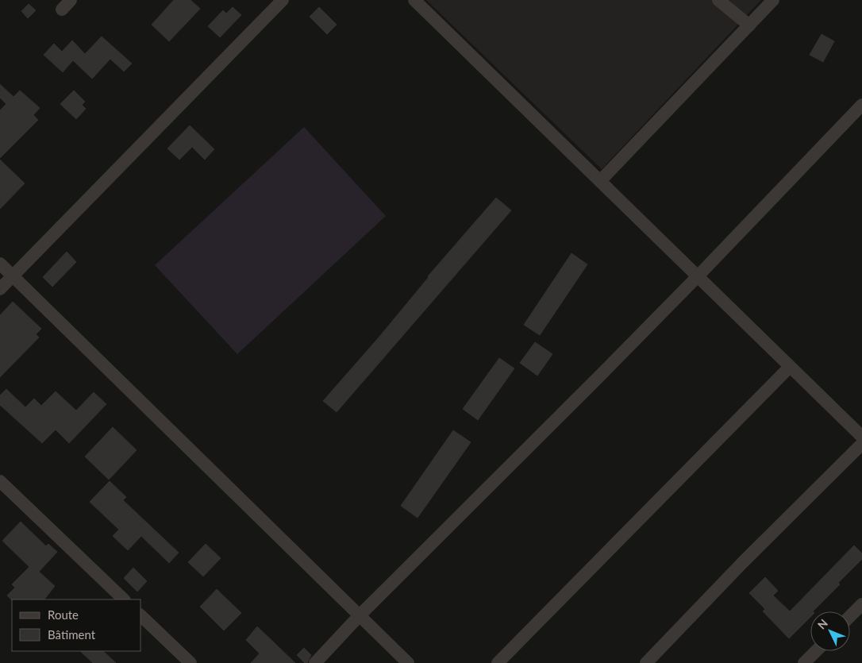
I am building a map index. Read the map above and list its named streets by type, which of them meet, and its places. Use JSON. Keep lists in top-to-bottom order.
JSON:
{
  "legend": ["Route", "Bâtiment"],
  "north": "top left"
}
